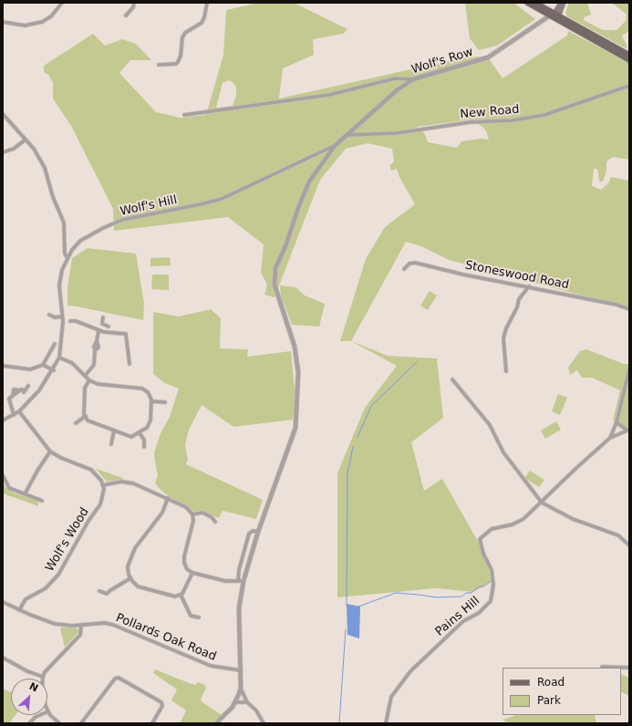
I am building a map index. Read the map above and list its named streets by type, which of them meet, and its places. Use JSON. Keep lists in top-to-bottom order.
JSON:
{
  "streets": {
    "street": [
      "Wolf's Row",
      "New Road",
      "Wolf's Hill",
      "Stoneswood Road",
      "Wolf's Wood",
      "Pains Hill",
      "Pollards Oak Road"
    ]
  },
  "crossings": [
    ["Wolf's Row", "New Road"],
    ["Wolf's Row", "Wolf's Hill"],
    ["Wolf's Row", "Pollards Oak Road"],
    ["Wolf's Wood", "Pollards Oak Road"]
  ],
  "legend": ["Road", "Park"],
  "north": "top right"
}
